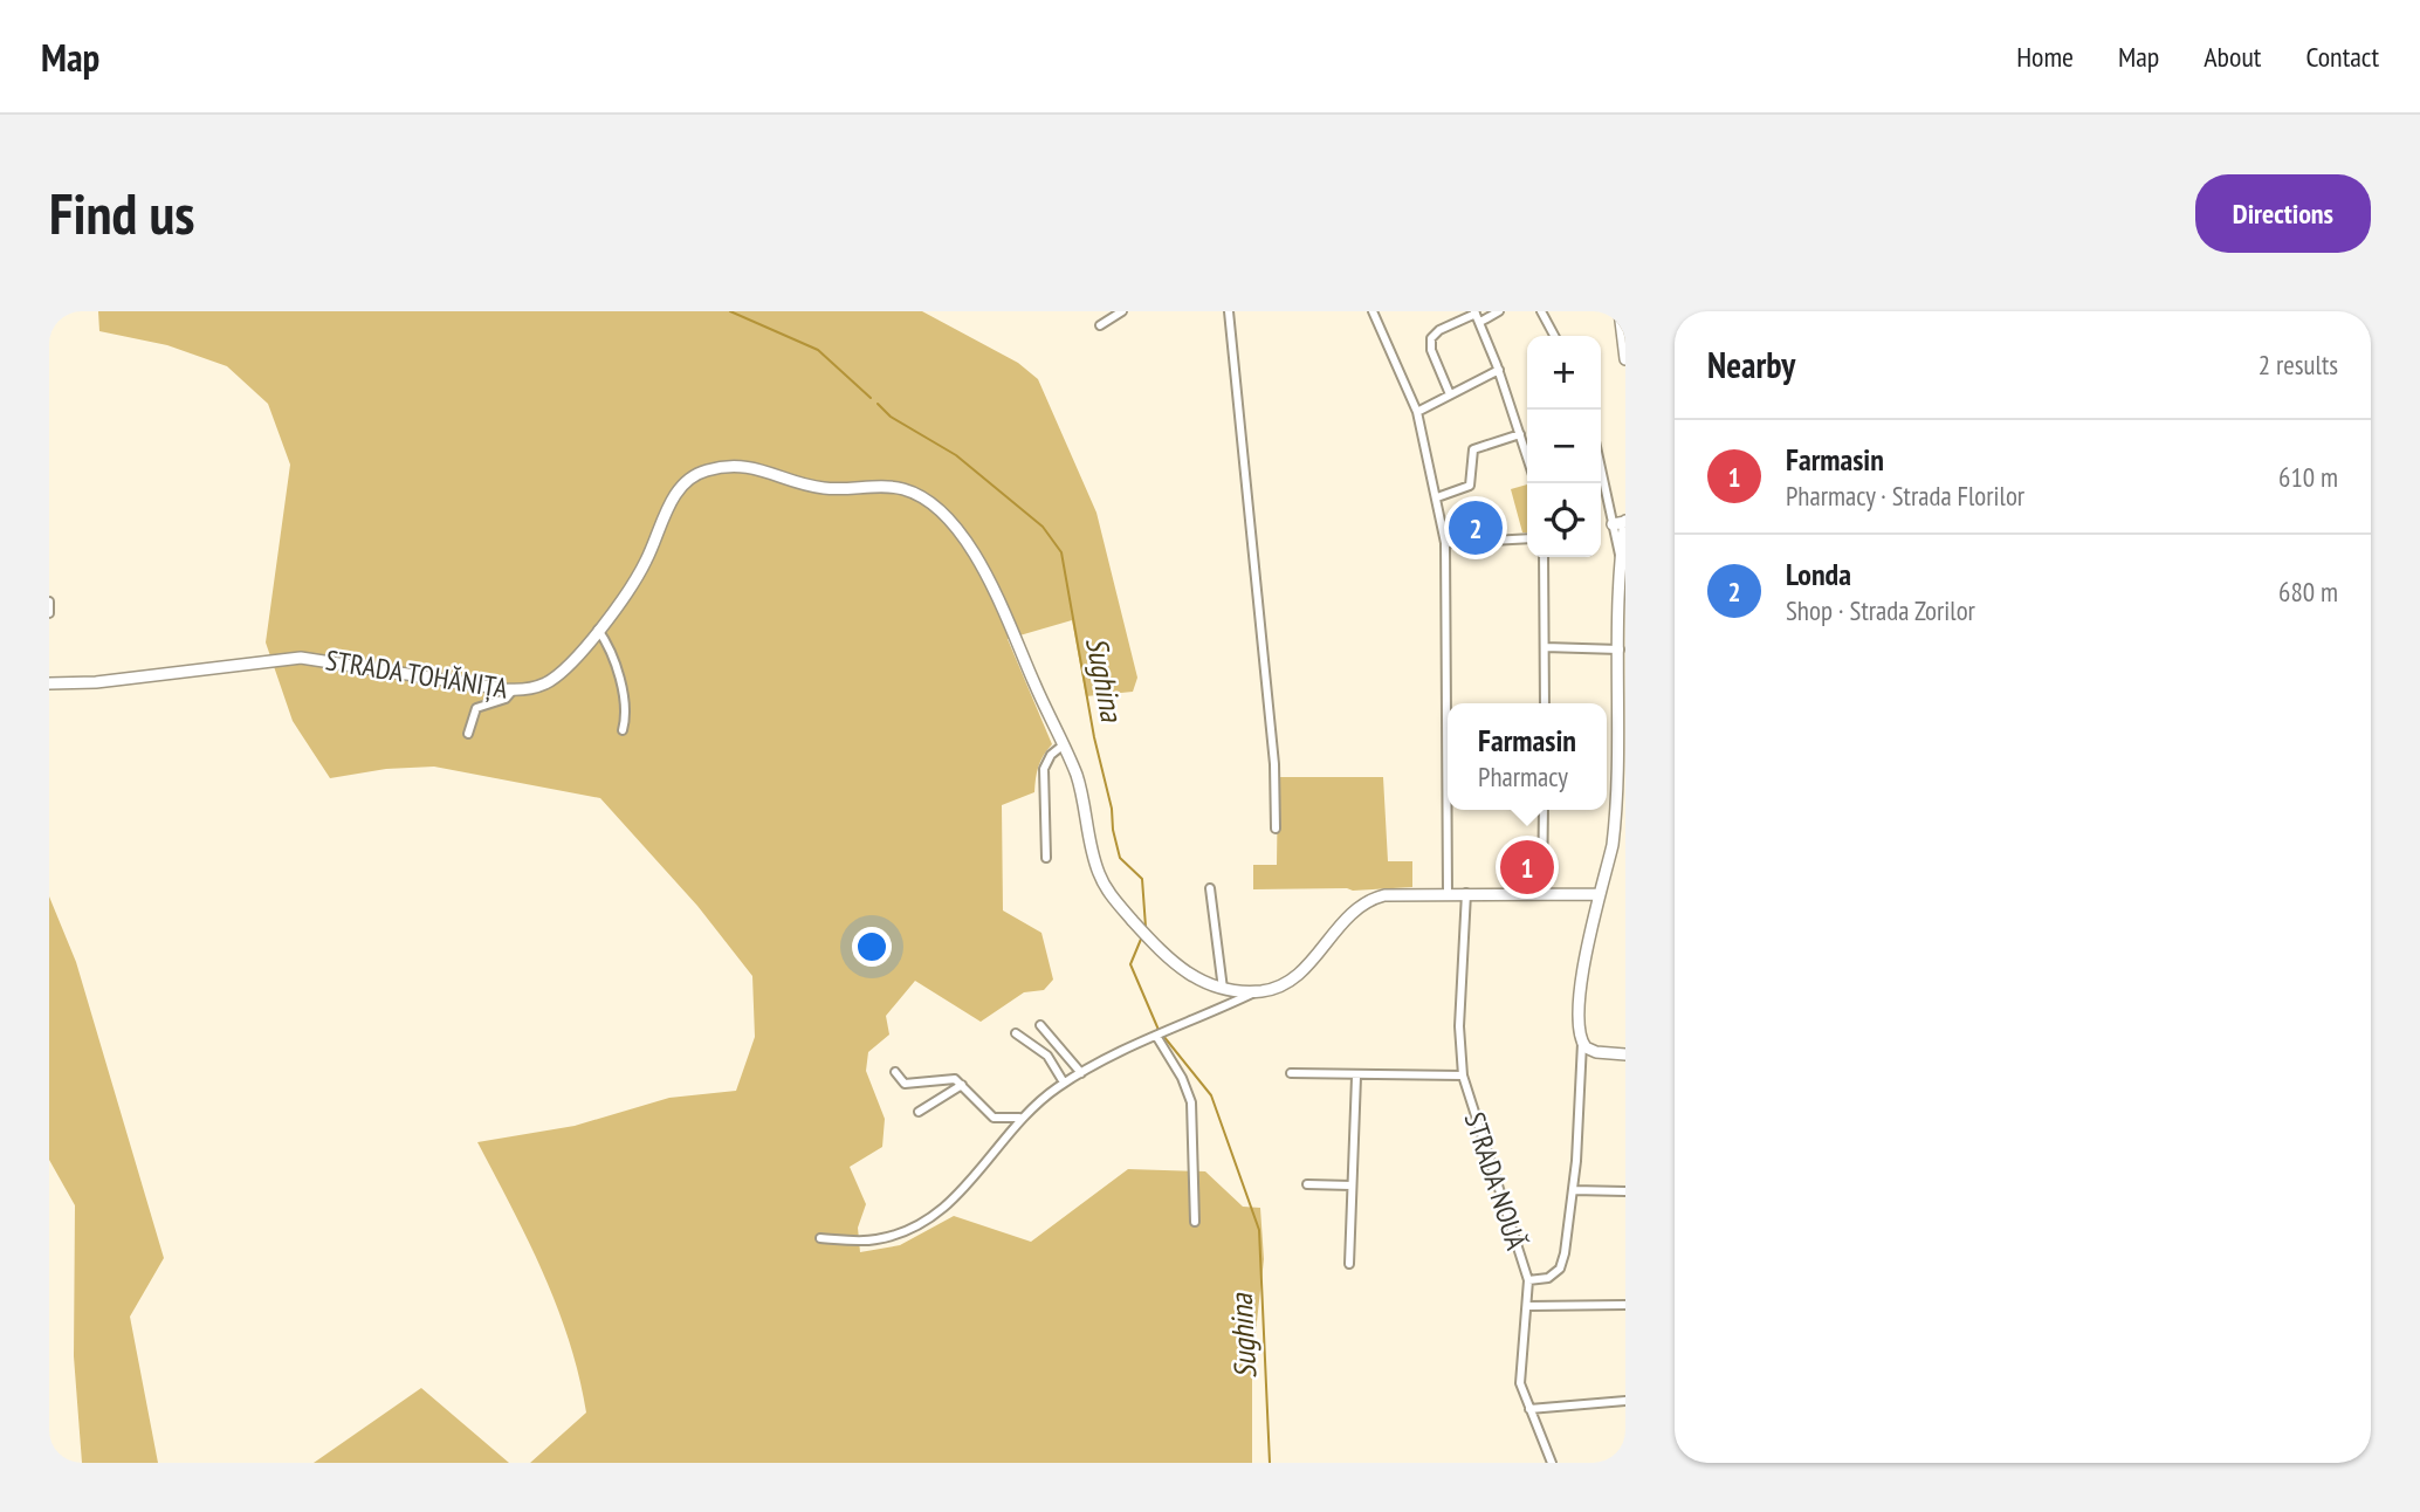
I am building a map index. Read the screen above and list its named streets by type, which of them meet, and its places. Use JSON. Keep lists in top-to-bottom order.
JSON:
{
  "streets": {
    "main road": ["STRADA TOHĂNIȚA"],
    "street": ["STRADA NOUĂ"]
  },
  "water": ["Sughina"],
  "page": {
    "header": "Map",
    "nav": [
      "Home",
      "Map",
      "About",
      "Contact"
    ],
    "buttons": "Directions",
    "title": "Find us",
    "heading": ["Nearby", "2 results"],
    "map_buttons": ["+", "−"],
    "list": [
      {
        "mark": "1",
        "name": "Farmasin",
        "note": "Pharmacy · Strada Florilor",
        "value": "610 m"
      },
      {
        "mark": "2",
        "name": "Londa",
        "note": "Shop · Strada Zorilor",
        "value": "680 m"
      }
    ],
    "pins": ["2", "1"],
    "popup": ["Farmasin", "Pharmacy"]
  }
}
